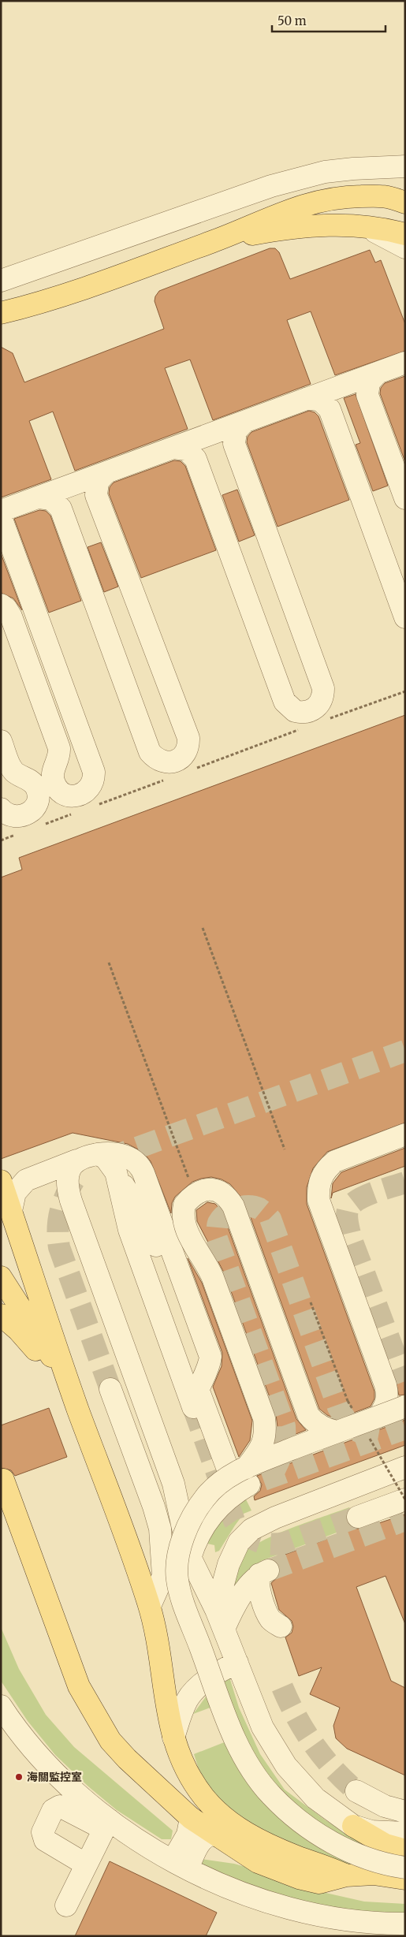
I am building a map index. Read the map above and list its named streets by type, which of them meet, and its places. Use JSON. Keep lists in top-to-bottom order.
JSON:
{
  "places": ["海關監控室"],
  "scale_bar": "50 m"
}
